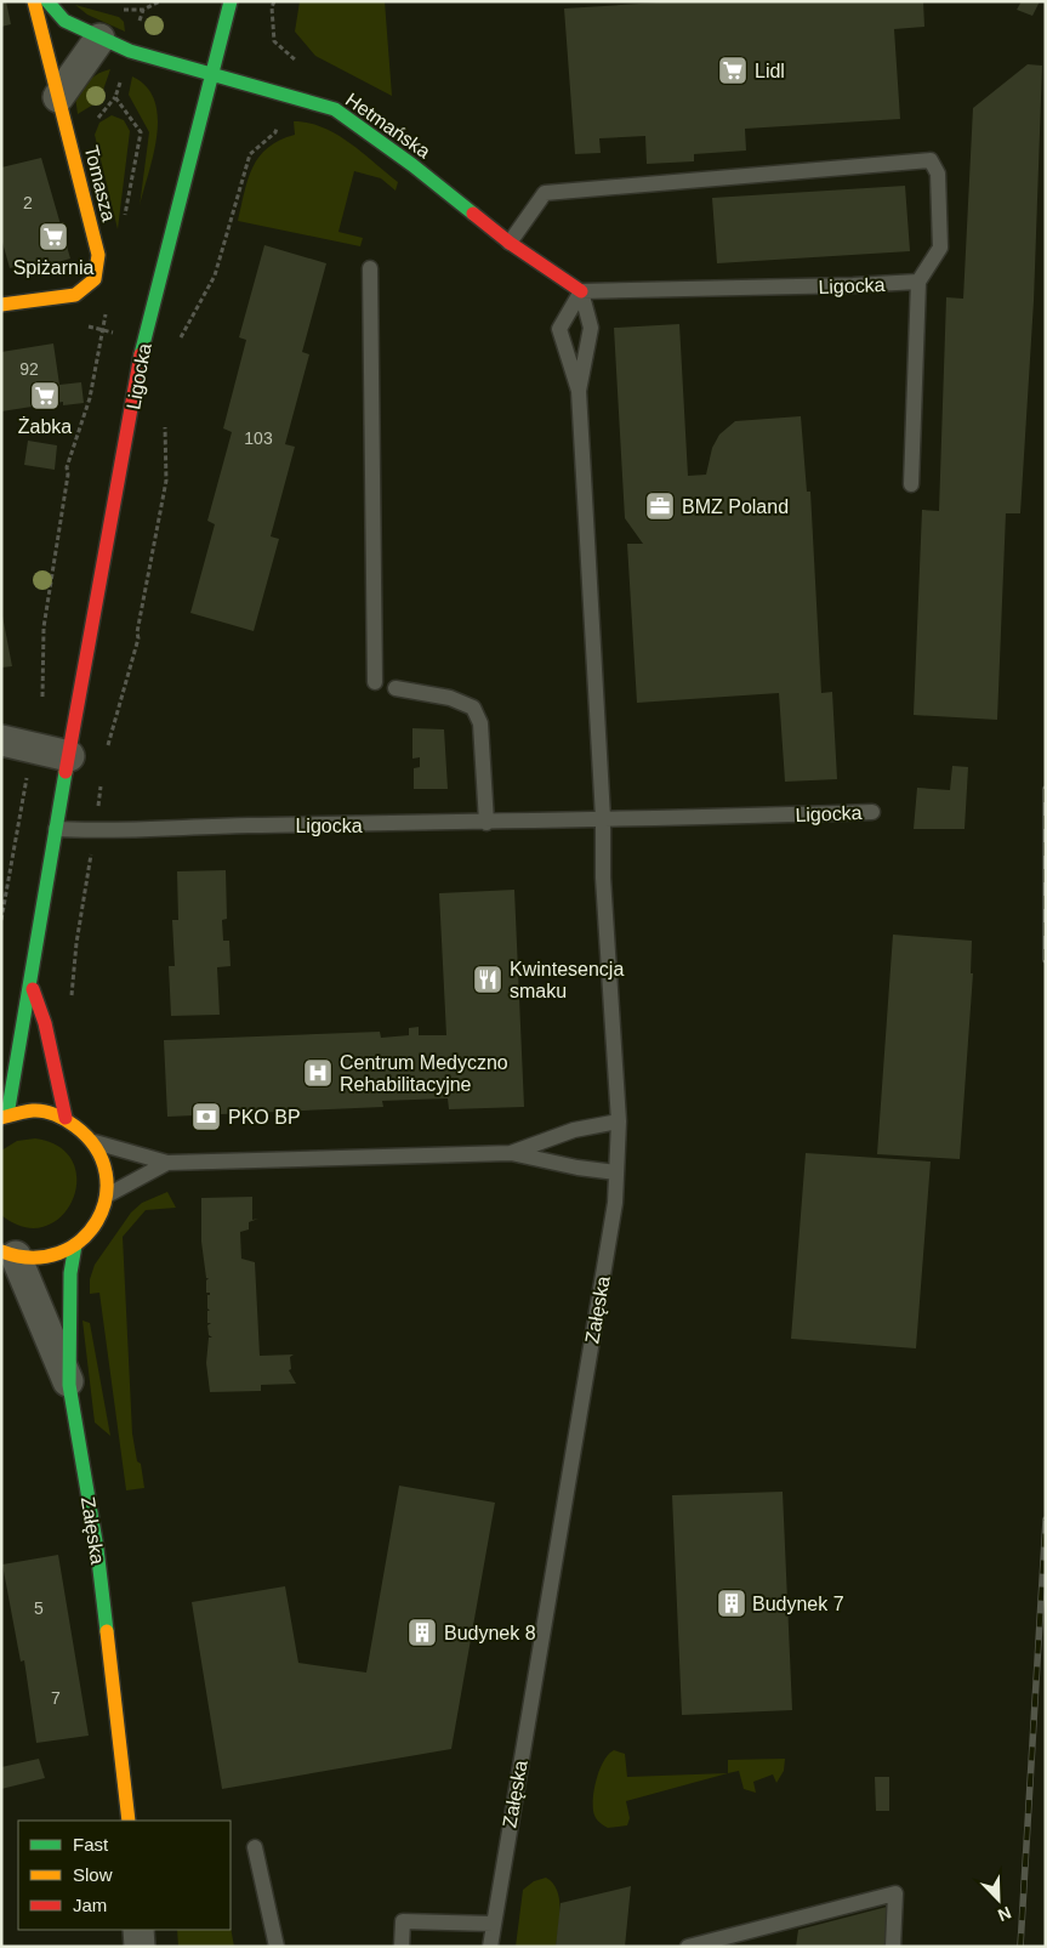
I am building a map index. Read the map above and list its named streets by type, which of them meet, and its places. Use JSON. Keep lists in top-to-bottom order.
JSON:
{
  "streets": {
    "street": [
      "Hetmańska",
      "Tomasza",
      "Ligocka",
      "Załęska"
    ]
  },
  "crossings": [
    ["Hetmańska", "Ligocka"]
  ],
  "places": {
    "supermarket": ["Lidl", "Spiżarnia", "Żabka"],
    "office": ["BMZ Poland"],
    "restaurant": ["Kwintesencja smaku"],
    "hospital": ["Centrum Medyczno Rehabilitacyjne"],
    "bank": ["PKO BP"],
    "building": ["Budynek 7", "Budynek 8"]
  },
  "house_numbers": [
    "2",
    "92",
    "103",
    "5",
    "7"
  ],
  "legend": ["Fast", "Slow", "Jam"],
  "north": "bottom right"
}
